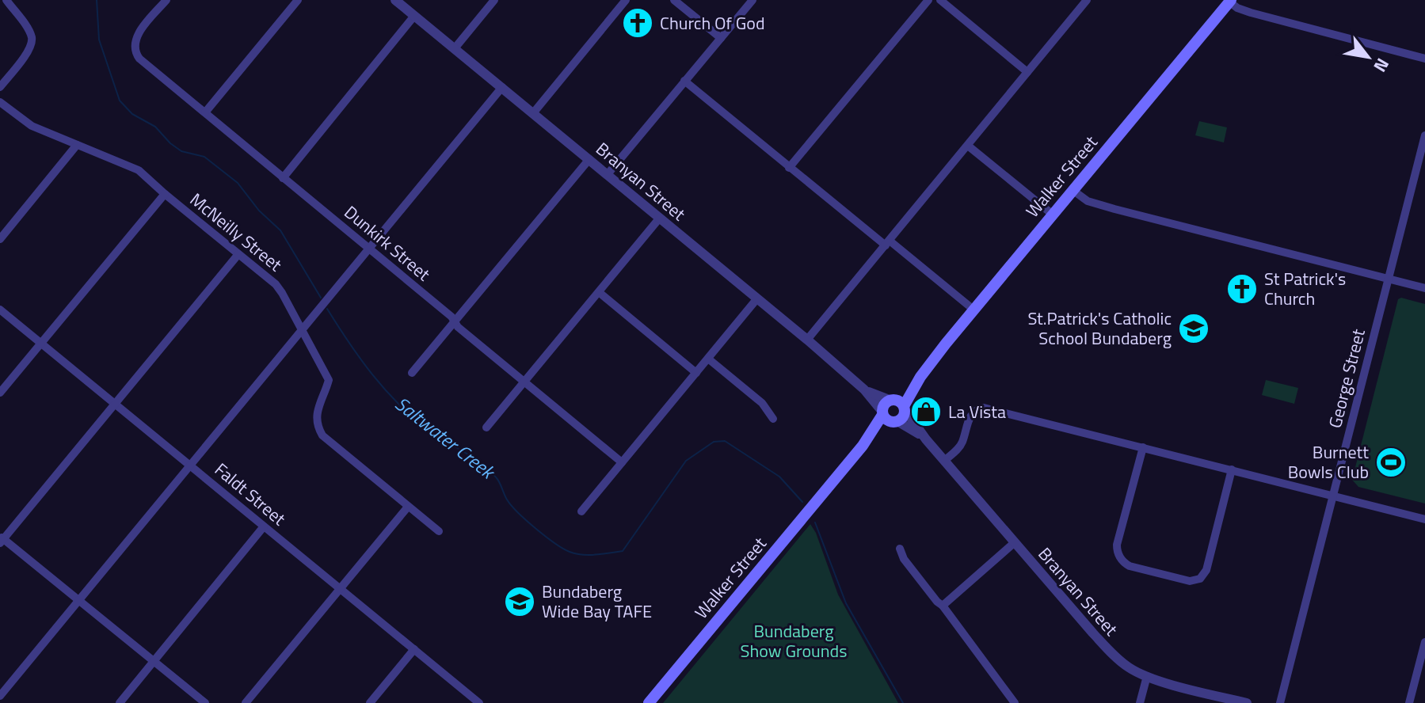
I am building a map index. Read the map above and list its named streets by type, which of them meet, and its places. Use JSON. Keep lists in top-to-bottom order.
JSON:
{
  "streets": {
    "main road": ["Walker Street"],
    "street": [
      "Branyan Street",
      "McNeilly Street",
      "Dunkirk Street",
      "George Street",
      "Faldt Street"
    ]
  },
  "crossings": [
    ["Walker Street", "Branyan Street"]
  ],
  "water": ["Saltwater Creek"],
  "parks": ["Bundaberg Show Grounds"],
  "places": {
    "church": ["Church Of God", "St Patrick's Church"],
    "school or university": ["St.Patrick's Catholic School Bundaberg", "Bundaberg Wide Bay TAFE"],
    "shop": ["La Vista"],
    "sports": ["Burnett Bowls Club"]
  },
  "north": "bottom right"
}
